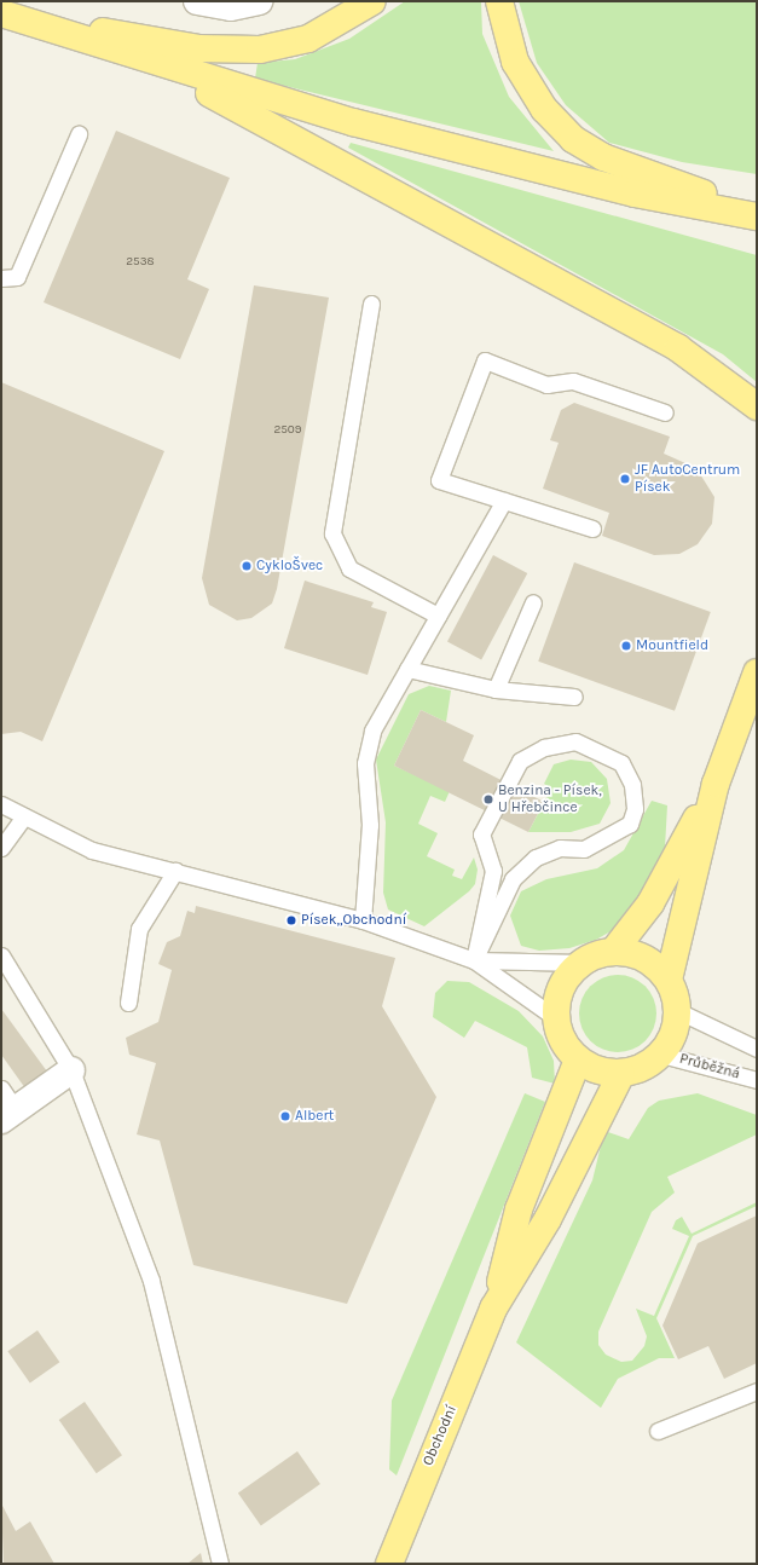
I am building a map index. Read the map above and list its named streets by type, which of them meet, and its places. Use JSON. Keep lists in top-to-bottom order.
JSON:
{
  "streets": {
    "main road": ["Obchodní"],
    "lane": ["Průběžná"]
  },
  "crossings": [
    ["Průběžná", "Obchodní"]
  ],
  "places": [
    "JF AutoCentrum Písek",
    "CykloŠvec",
    "Mountfield",
    "Benzina - Písek, U Hřebčince",
    "Písek,,Obchodní",
    "Albert"
  ],
  "house_numbers": ["2538", "2509"]
}
